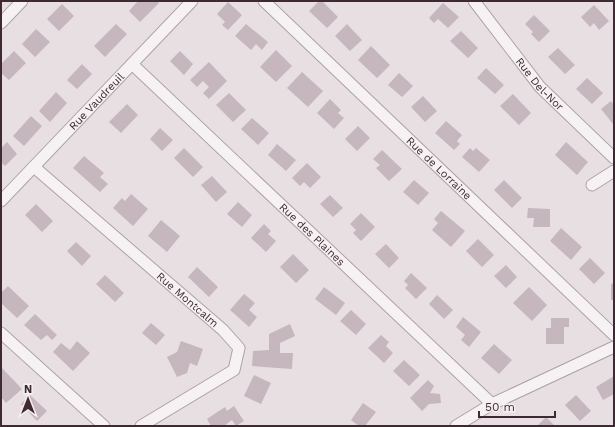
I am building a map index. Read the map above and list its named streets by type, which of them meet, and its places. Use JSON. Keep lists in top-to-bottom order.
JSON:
{
  "streets": {
    "street": [
      "Rue Del-Nor",
      "Rue Vaudreuil",
      "Rue de Lorraine",
      "Rue des Plaines",
      "Rue Montcalm"
    ]
  },
  "crossings": [
    ["Rue Vaudreuil", "Rue des Plaines"],
    ["Rue Vaudreuil", "Rue Montcalm"]
  ],
  "scale_bar": "50 m",
  "north": "top"
}
